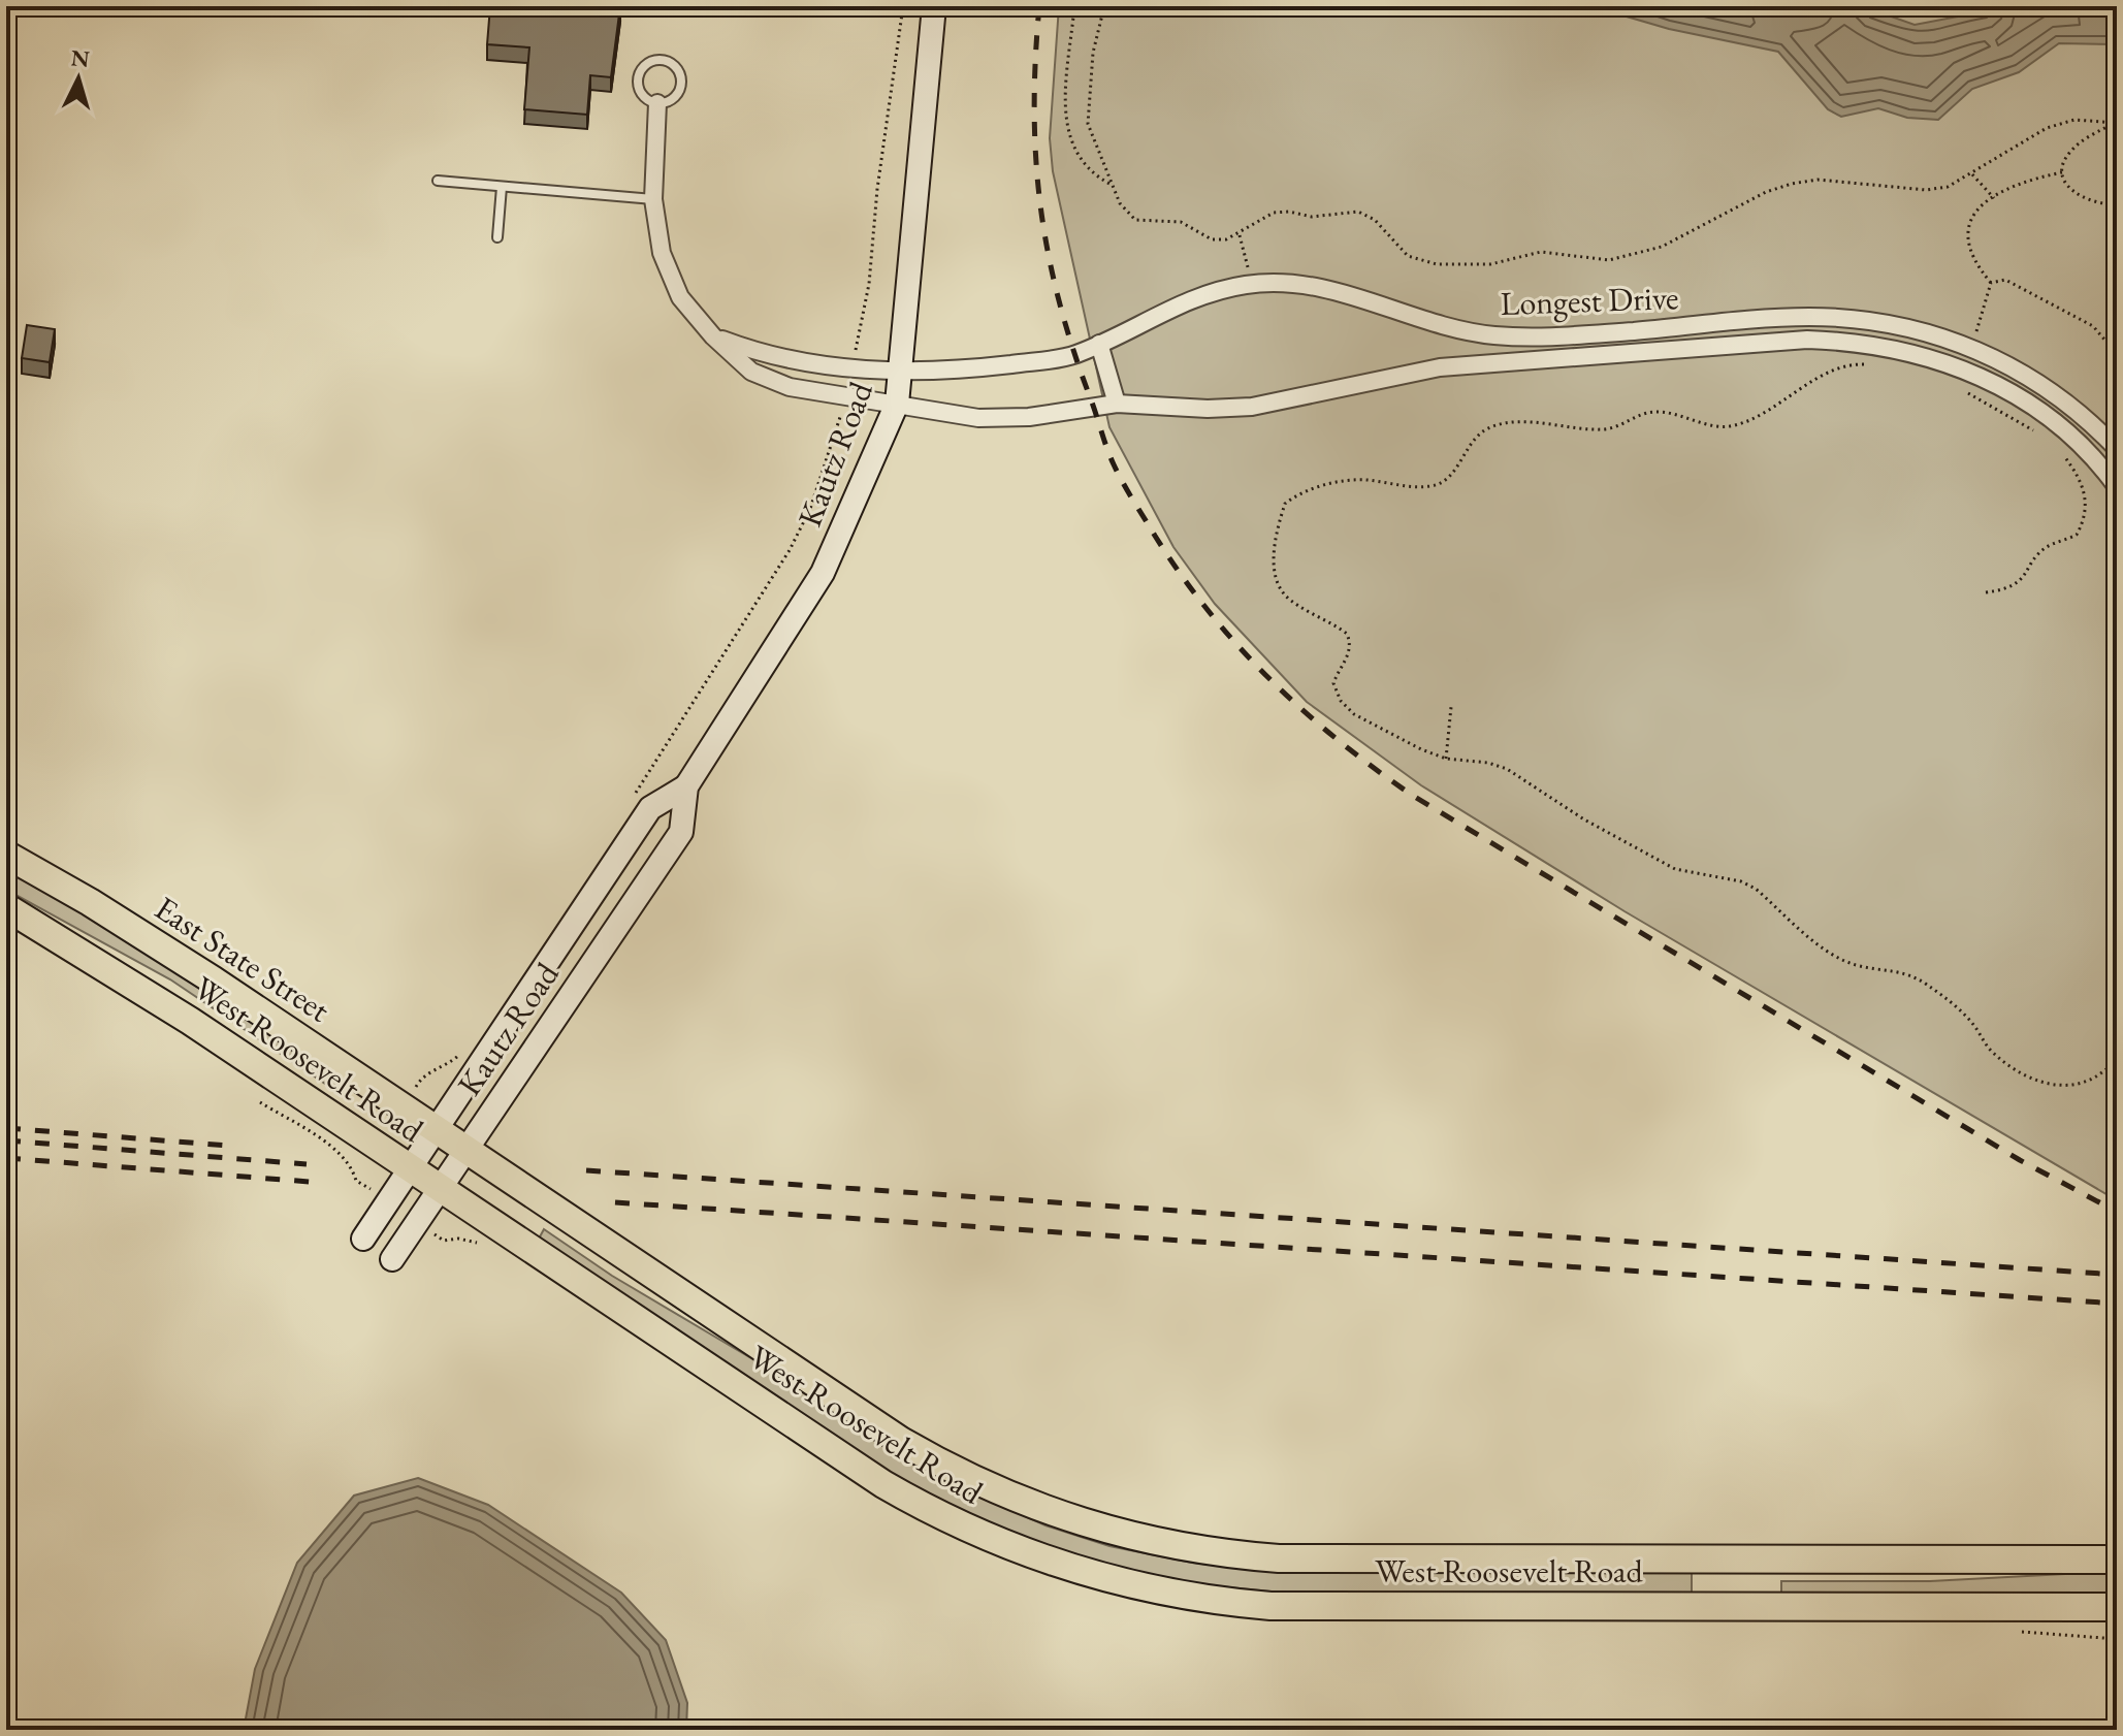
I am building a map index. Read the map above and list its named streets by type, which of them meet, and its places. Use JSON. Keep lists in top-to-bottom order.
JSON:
{
  "streets": {
    "main road": ["East State Street", "West Roosevelt Road"],
    "street": ["Longest Drive", "Kautz Road"]
  },
  "crossings": [
    ["Longest Drive", "Kautz Road"],
    ["Kautz Road", "East State Street"],
    ["Kautz Road", "West Roosevelt Road"],
    ["East State Street", "West Roosevelt Road"]
  ],
  "north": "top"
}
